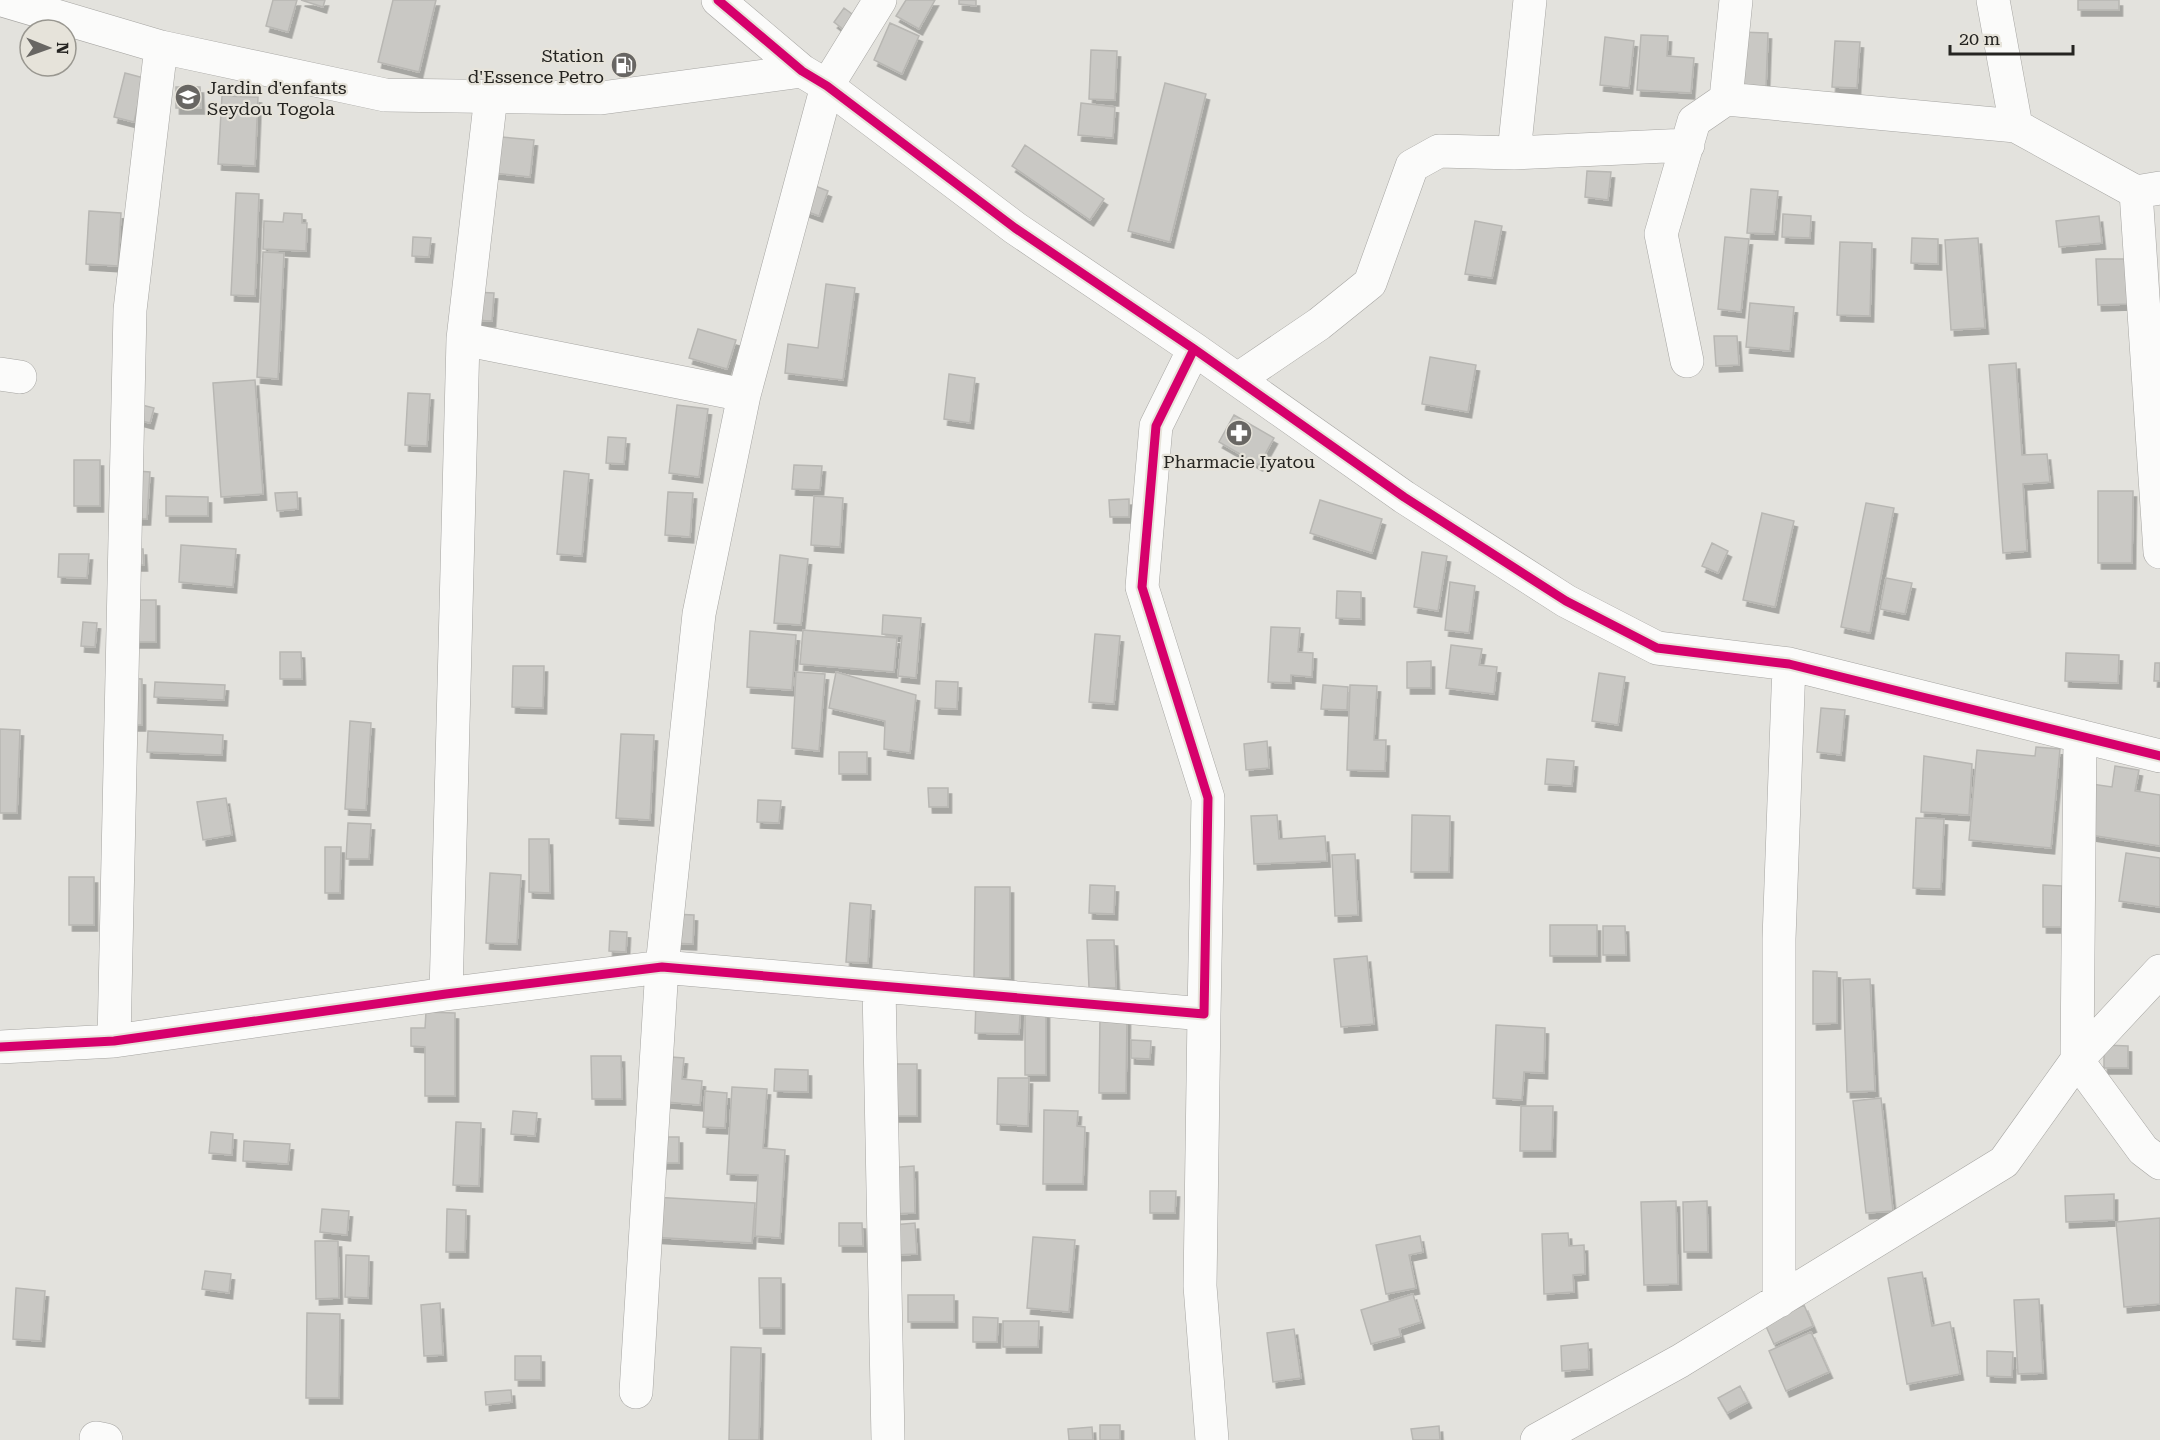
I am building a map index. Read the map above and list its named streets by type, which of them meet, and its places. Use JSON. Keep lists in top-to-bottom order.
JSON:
{
  "places": {
    "fuel station": ["Station d'Essence Petro"],
    "school or university": ["Jardin d'enfants Seydou Togola"],
    "pharmacy": ["Pharmacie Iyatou"]
  },
  "scale_bar": "20 m",
  "north": "right"
}
